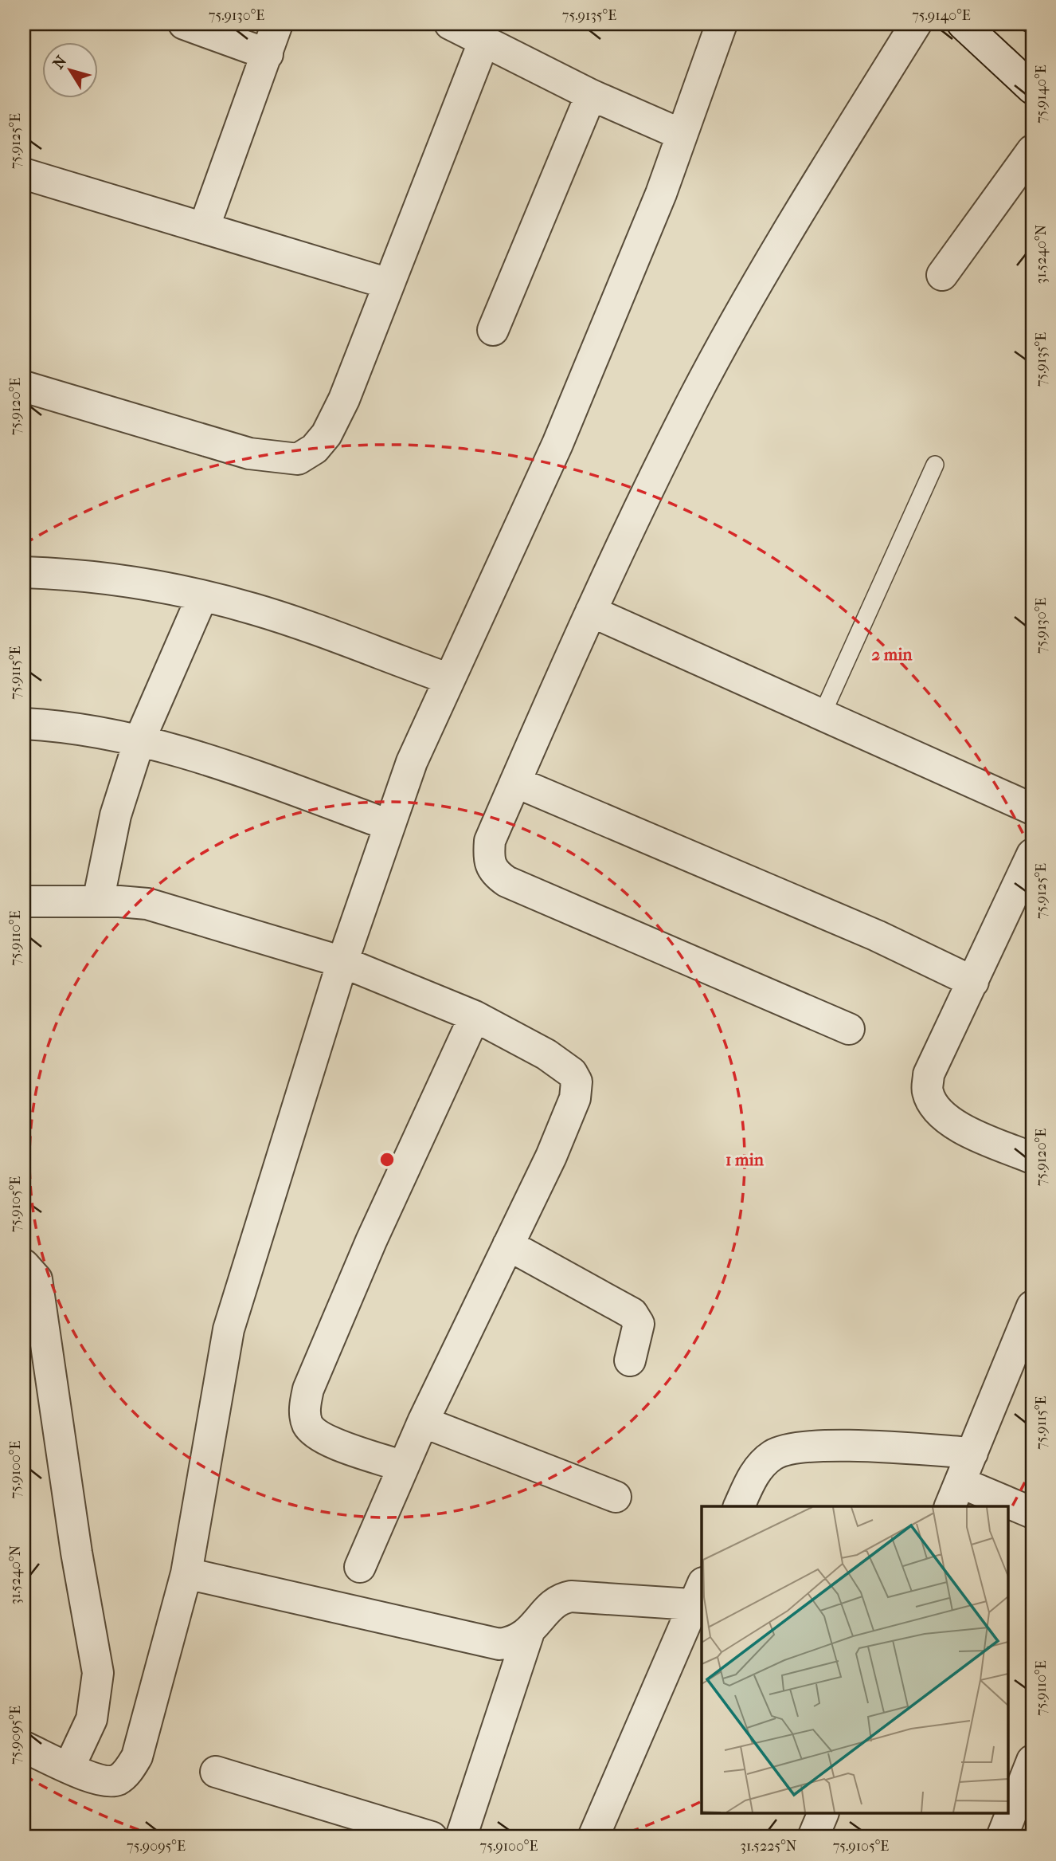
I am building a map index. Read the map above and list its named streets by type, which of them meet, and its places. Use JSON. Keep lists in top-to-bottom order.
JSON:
{
  "north": "top left",
  "coordinates": [
    "75.9130°E",
    "75.9135°E",
    "75.9140°E",
    "75.9125°E",
    "31.5240°N",
    "75.9120°E",
    "75.9115°E",
    "75.9110°E",
    "75.9105°E",
    "75.9100°E",
    "75.9095°E",
    "31.5225°N"
  ],
  "rings": ["2 min", "1 min"]
}
